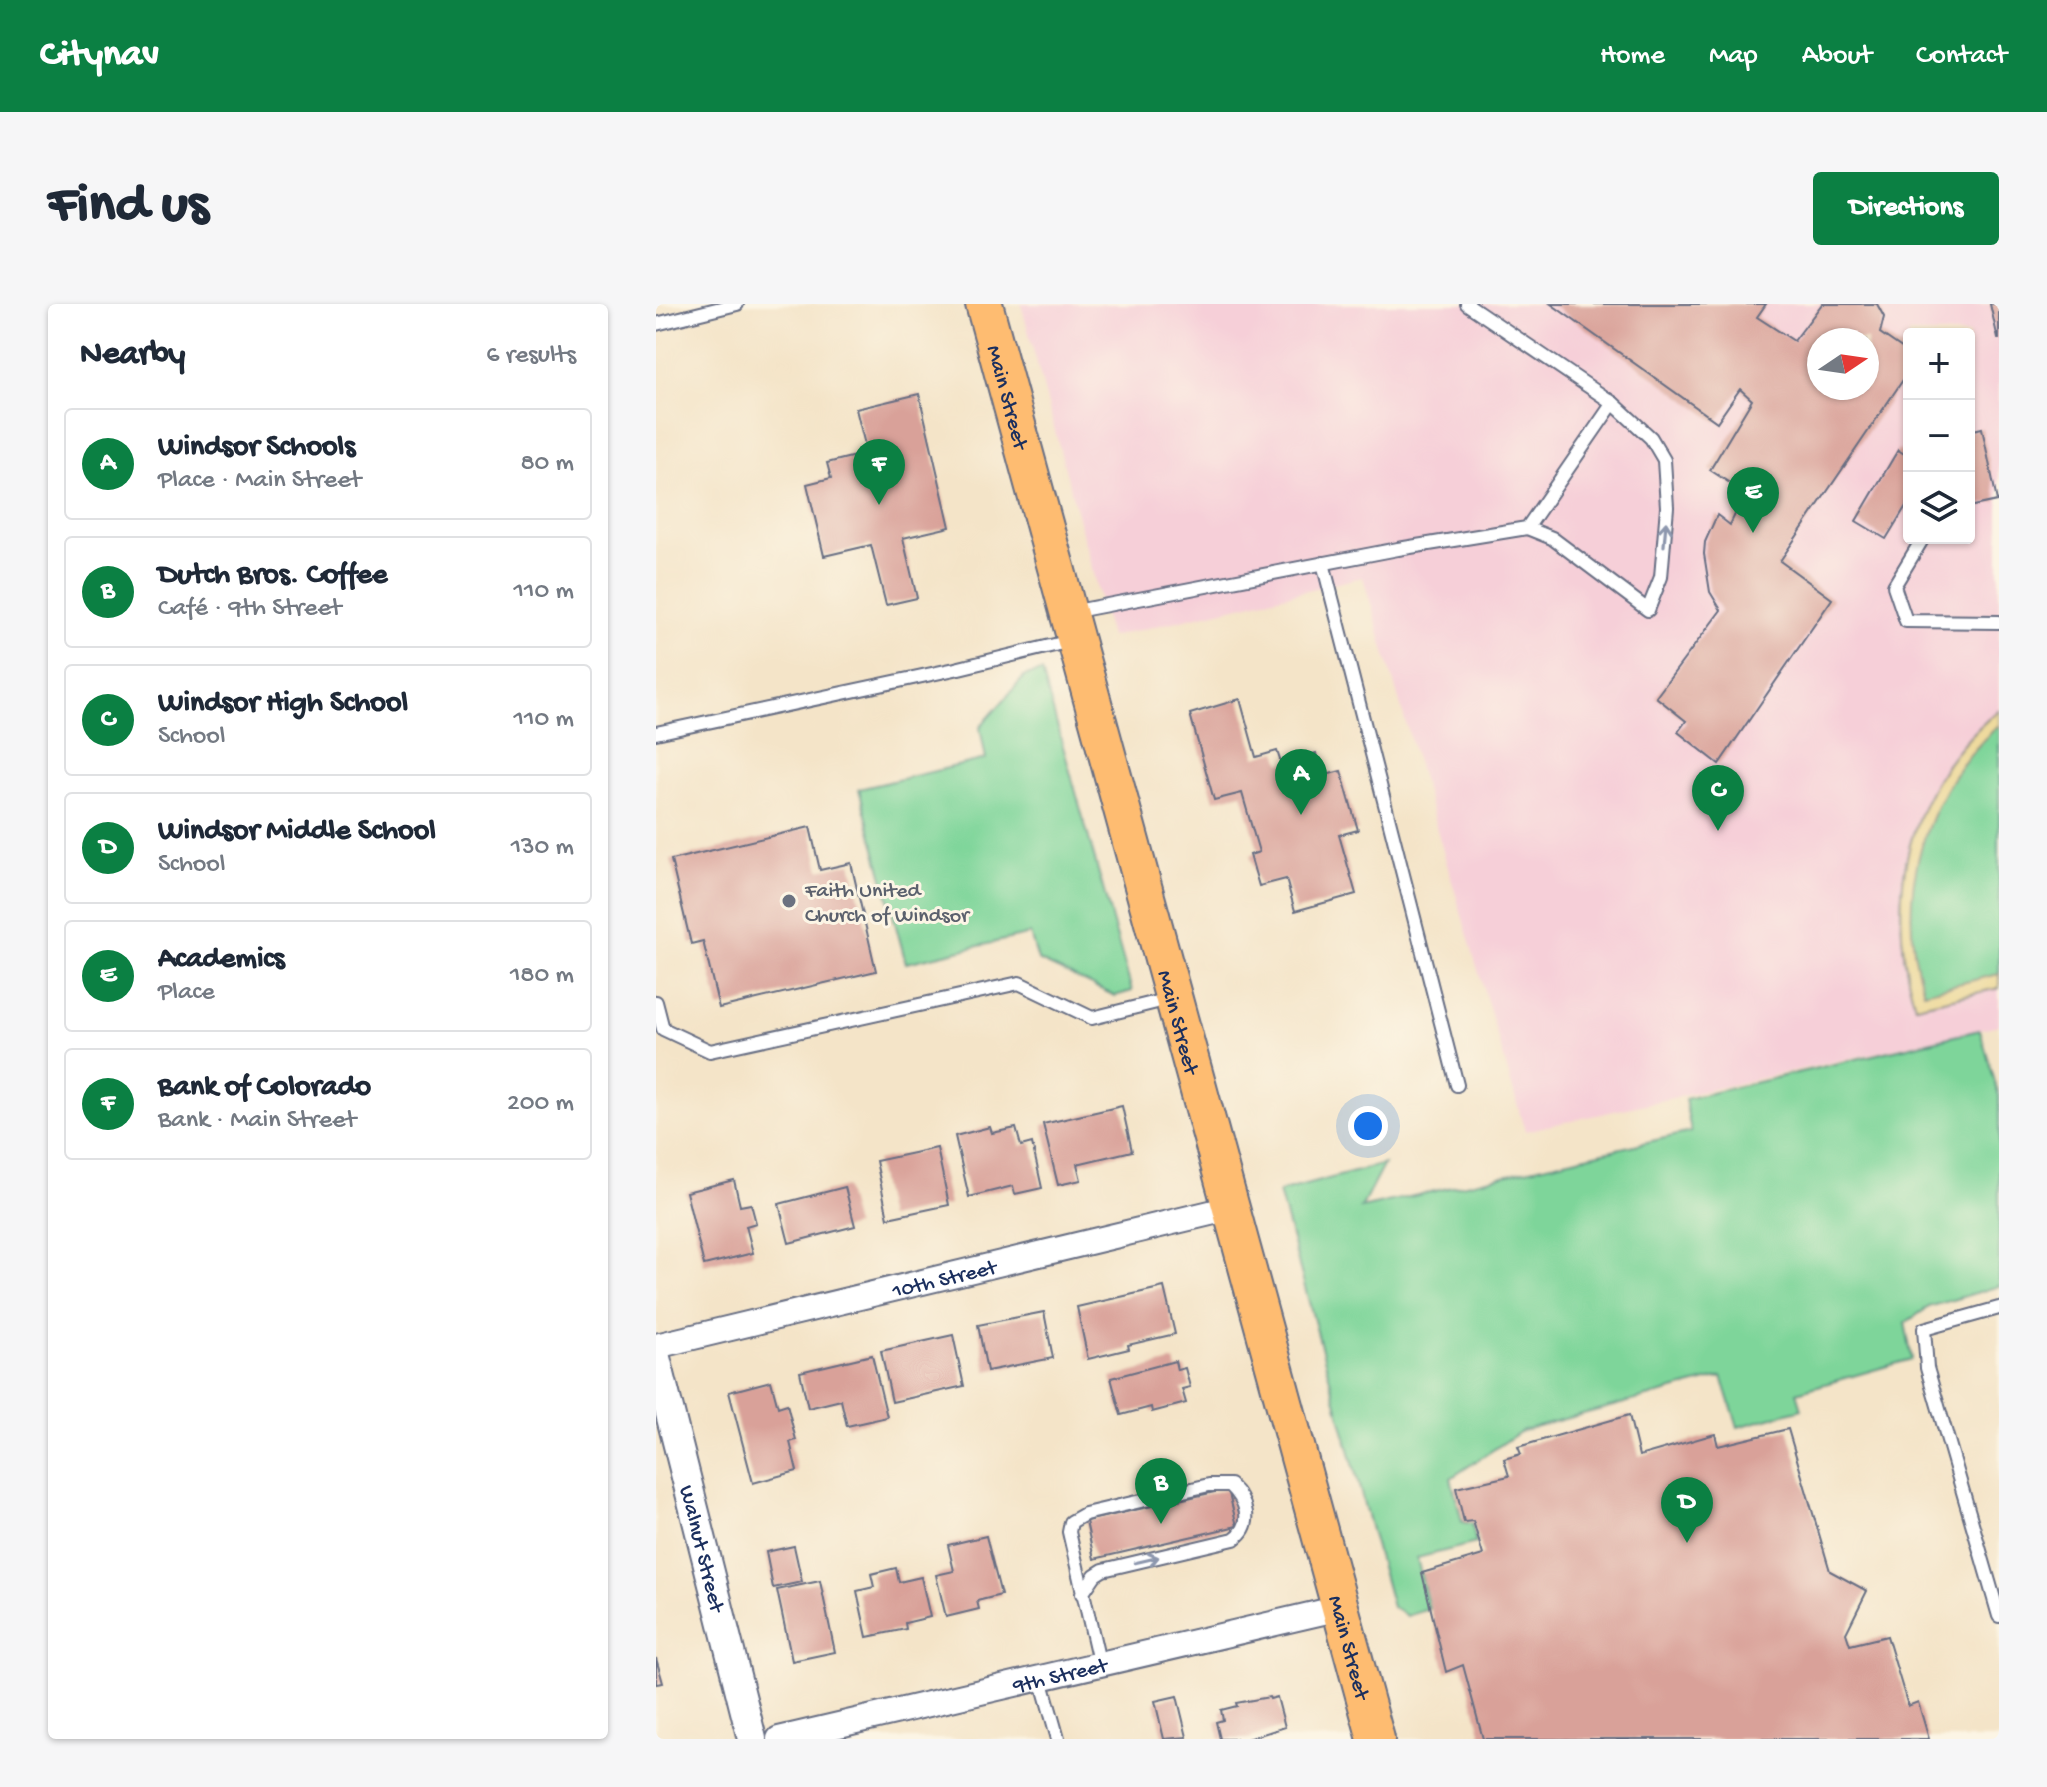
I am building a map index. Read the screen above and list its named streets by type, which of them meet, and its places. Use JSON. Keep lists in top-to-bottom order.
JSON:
{
  "streets": {
    "main road": ["Main Street"],
    "street": ["10th Street", "Walnut Street", "9th Street"]
  },
  "crossings": [
    ["Main Street", "10th Street"],
    ["Main Street", "9th Street"]
  ],
  "places": ["Faith United Church of Windsor"],
  "north": "right",
  "page": {
    "header": "Citynav",
    "nav": [
      "Home",
      "Map",
      "About",
      "Contact"
    ],
    "buttons": "Directions",
    "title": "Find us",
    "heading": ["Nearby", "6 results"],
    "map_buttons": ["+", "−"],
    "list": [
      {
        "mark": "A",
        "name": "Windsor Schools",
        "note": "Place · Main Street",
        "value": "80 m"
      },
      {
        "mark": "B",
        "name": "Dutch Bros. Coffee",
        "note": "Café · 9th Street",
        "value": "110 m"
      },
      {
        "mark": "C",
        "name": "Windsor High School",
        "note": "School",
        "value": "110 m"
      },
      {
        "mark": "D",
        "name": "Windsor Middle School",
        "note": "School",
        "value": "130 m"
      },
      {
        "mark": "E",
        "name": "Academics",
        "note": "Place",
        "value": "180 m"
      },
      {
        "mark": "F",
        "name": "Bank of Colorado",
        "note": "Bank · Main Street",
        "value": "200 m"
      }
    ],
    "pins": [
      "F",
      "E",
      "A",
      "C",
      "B",
      "D"
    ]
  }
}
